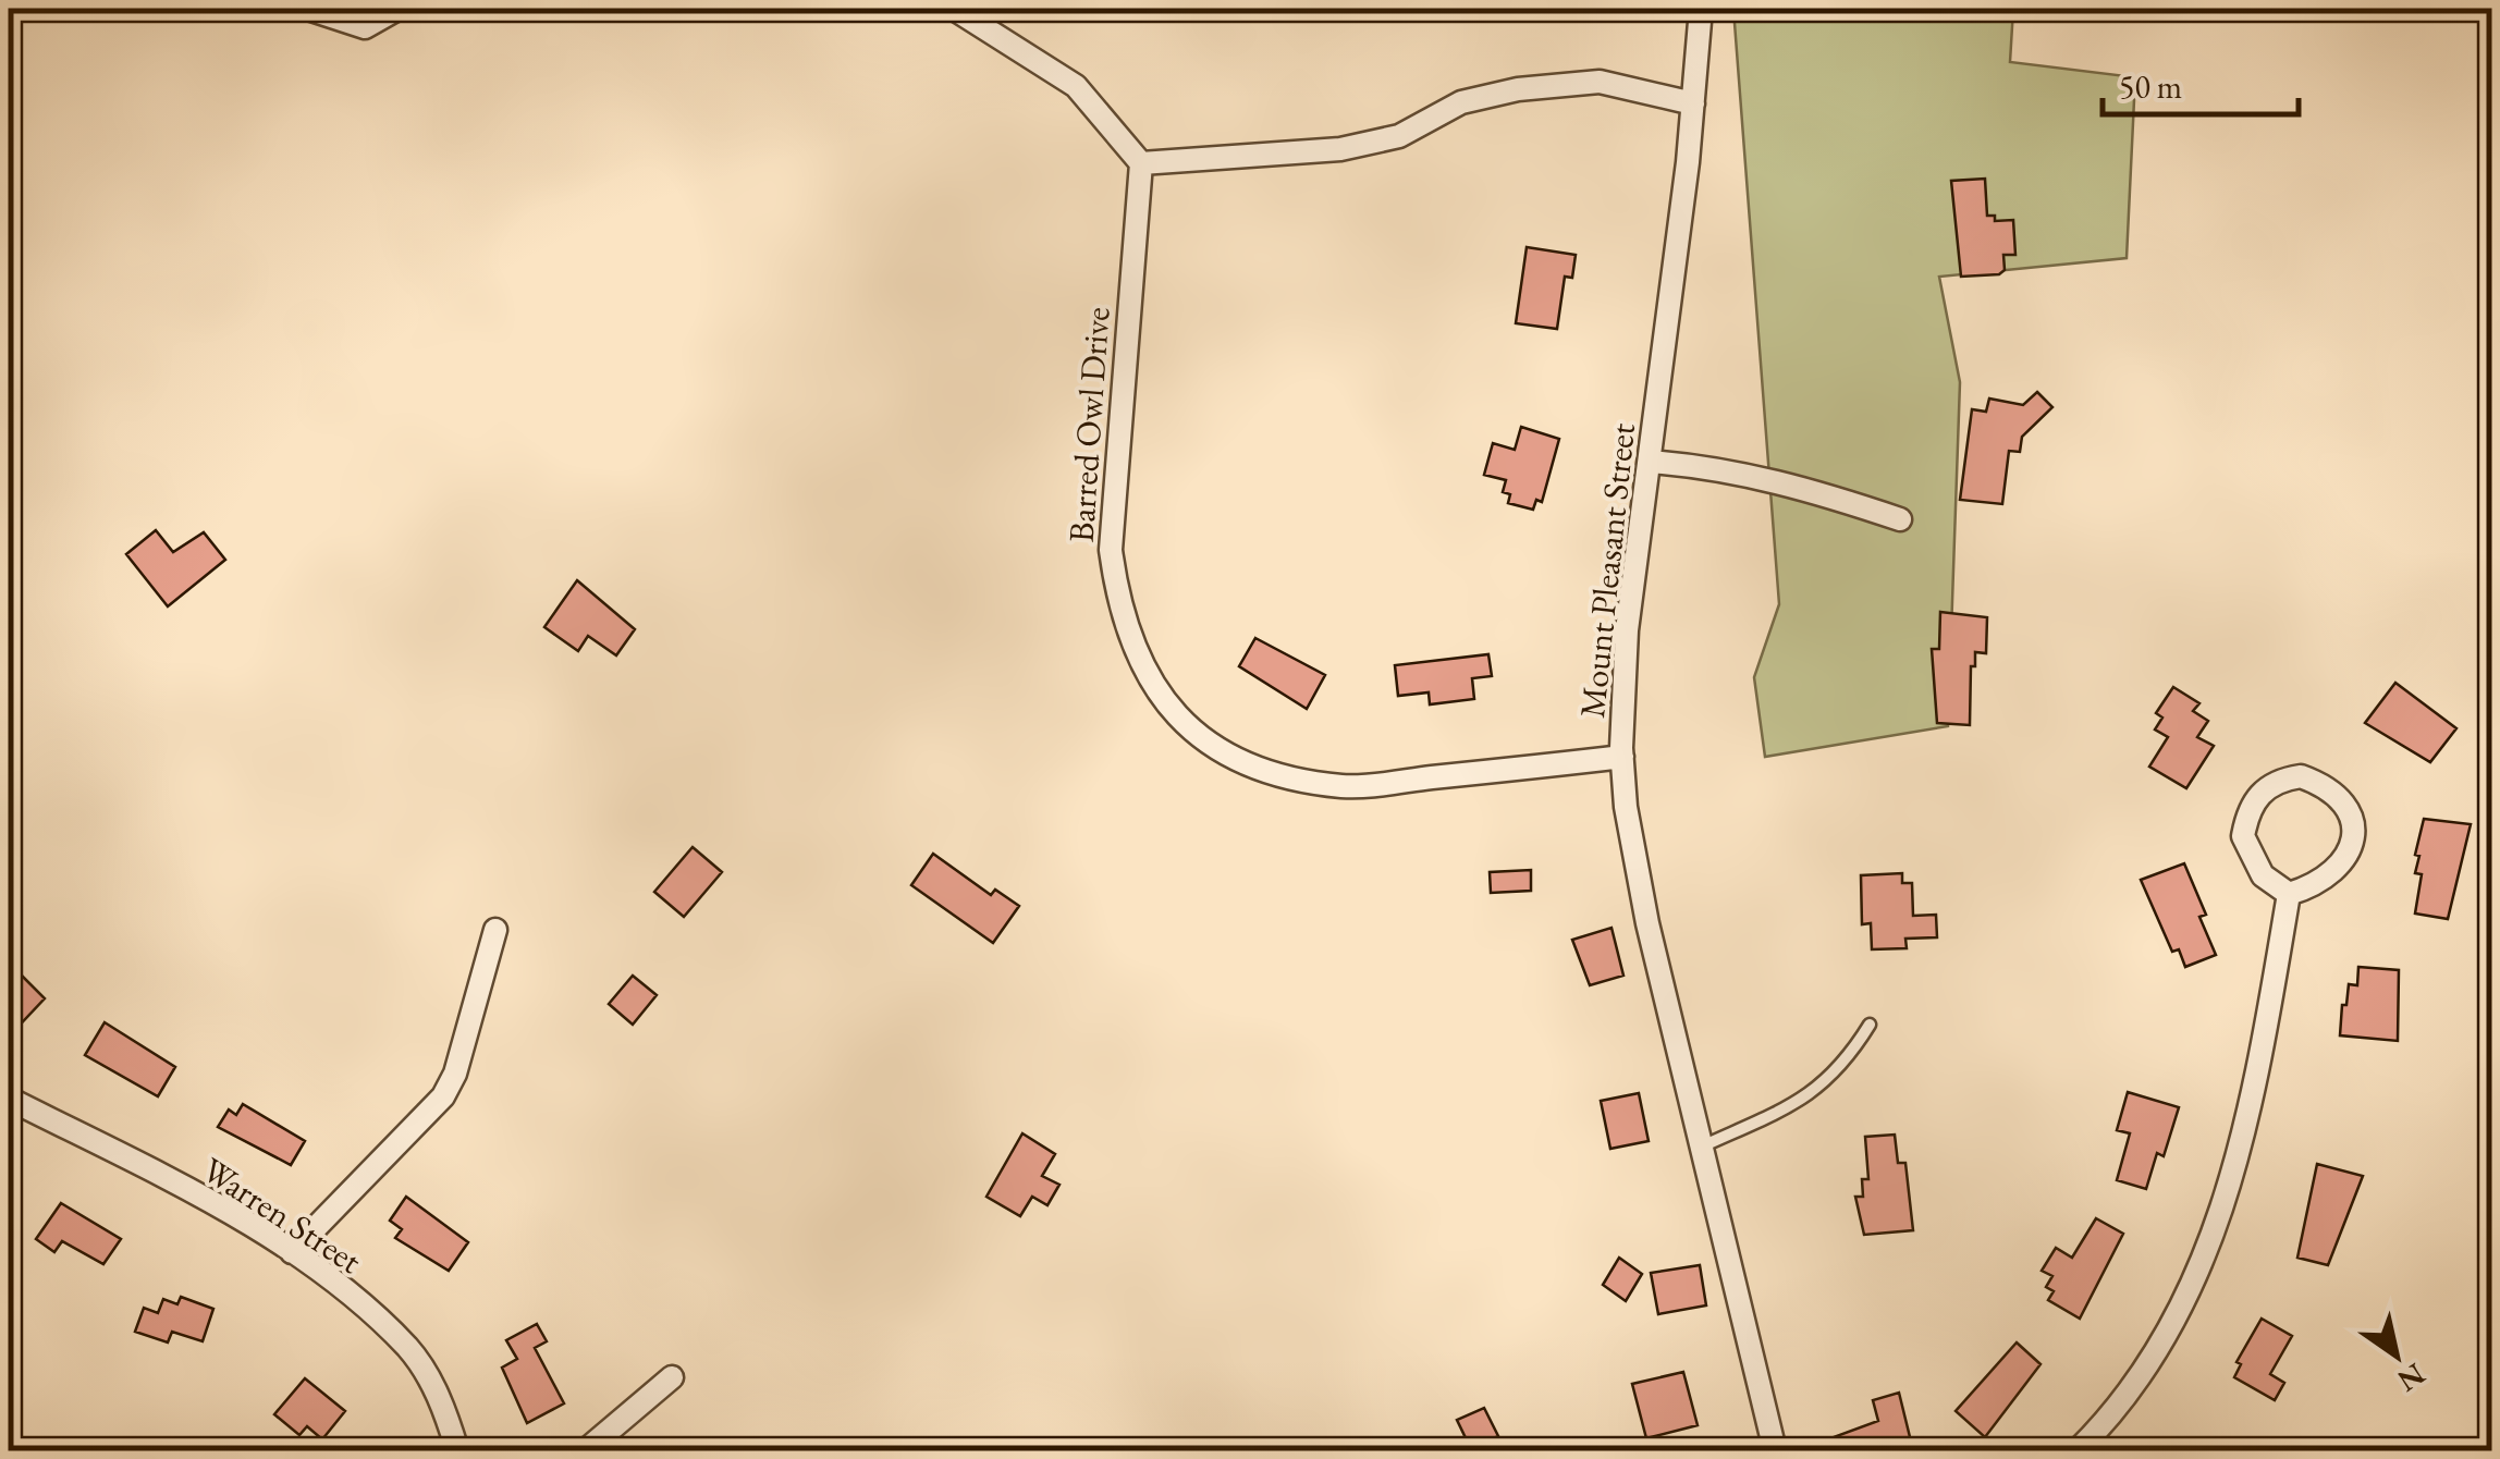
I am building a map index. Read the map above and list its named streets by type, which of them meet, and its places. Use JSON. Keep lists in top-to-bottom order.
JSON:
{
  "streets": {
    "street": ["Barred Owl Drive", "Mount Pleasant Street", "Warren Street"]
  },
  "crossings": [
    ["Barred Owl Drive", "Mount Pleasant Street"]
  ],
  "scale_bar": "50 m",
  "north": "bottom right"
}
